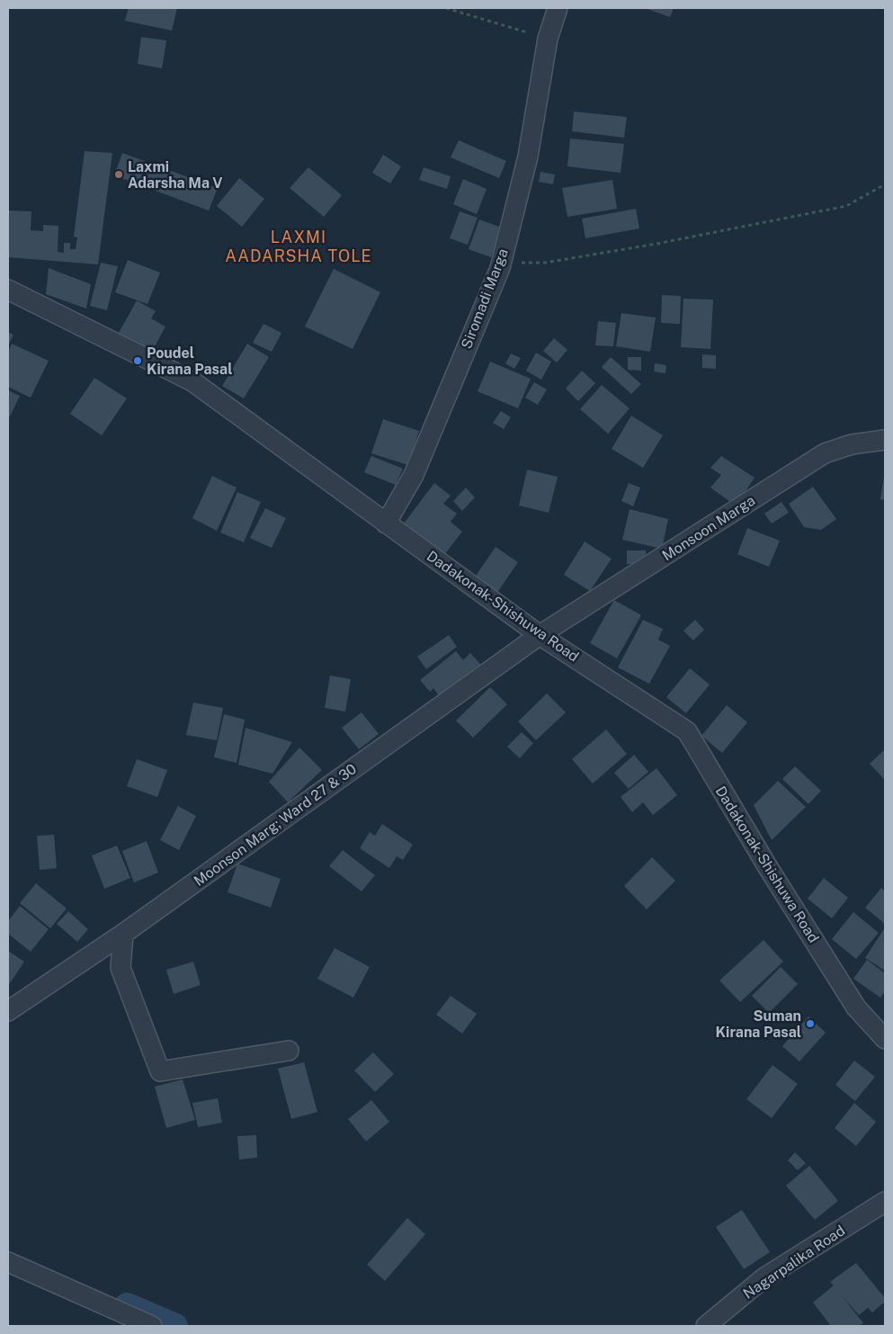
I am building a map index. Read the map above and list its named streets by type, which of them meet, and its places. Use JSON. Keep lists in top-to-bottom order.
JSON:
{
  "streets": {
    "street": [
      "Siromadi Marga",
      "Monsoon Marga",
      "Dadakonak-Shishuwa Road",
      "Moonson Marg; Ward 27 & 30",
      "Nagarpalika Road"
    ]
  },
  "crossings": [
    ["Siromadi Marga", "Dadakonak-Shishuwa Road"],
    ["Monsoon Marga", "Dadakonak-Shishuwa Road"],
    ["Monsoon Marga", "Moonson Marg; Ward 27 & 30"],
    ["Dadakonak-Shishuwa Road", "Moonson Marg; Ward 27 & 30"]
  ],
  "districts": ["LAXMI AADARSHA TOLE"],
  "places": ["Laxmi Adarsha Ma V", "Poudel Kirana Pasal", "Suman Kirana Pasal"]
}
